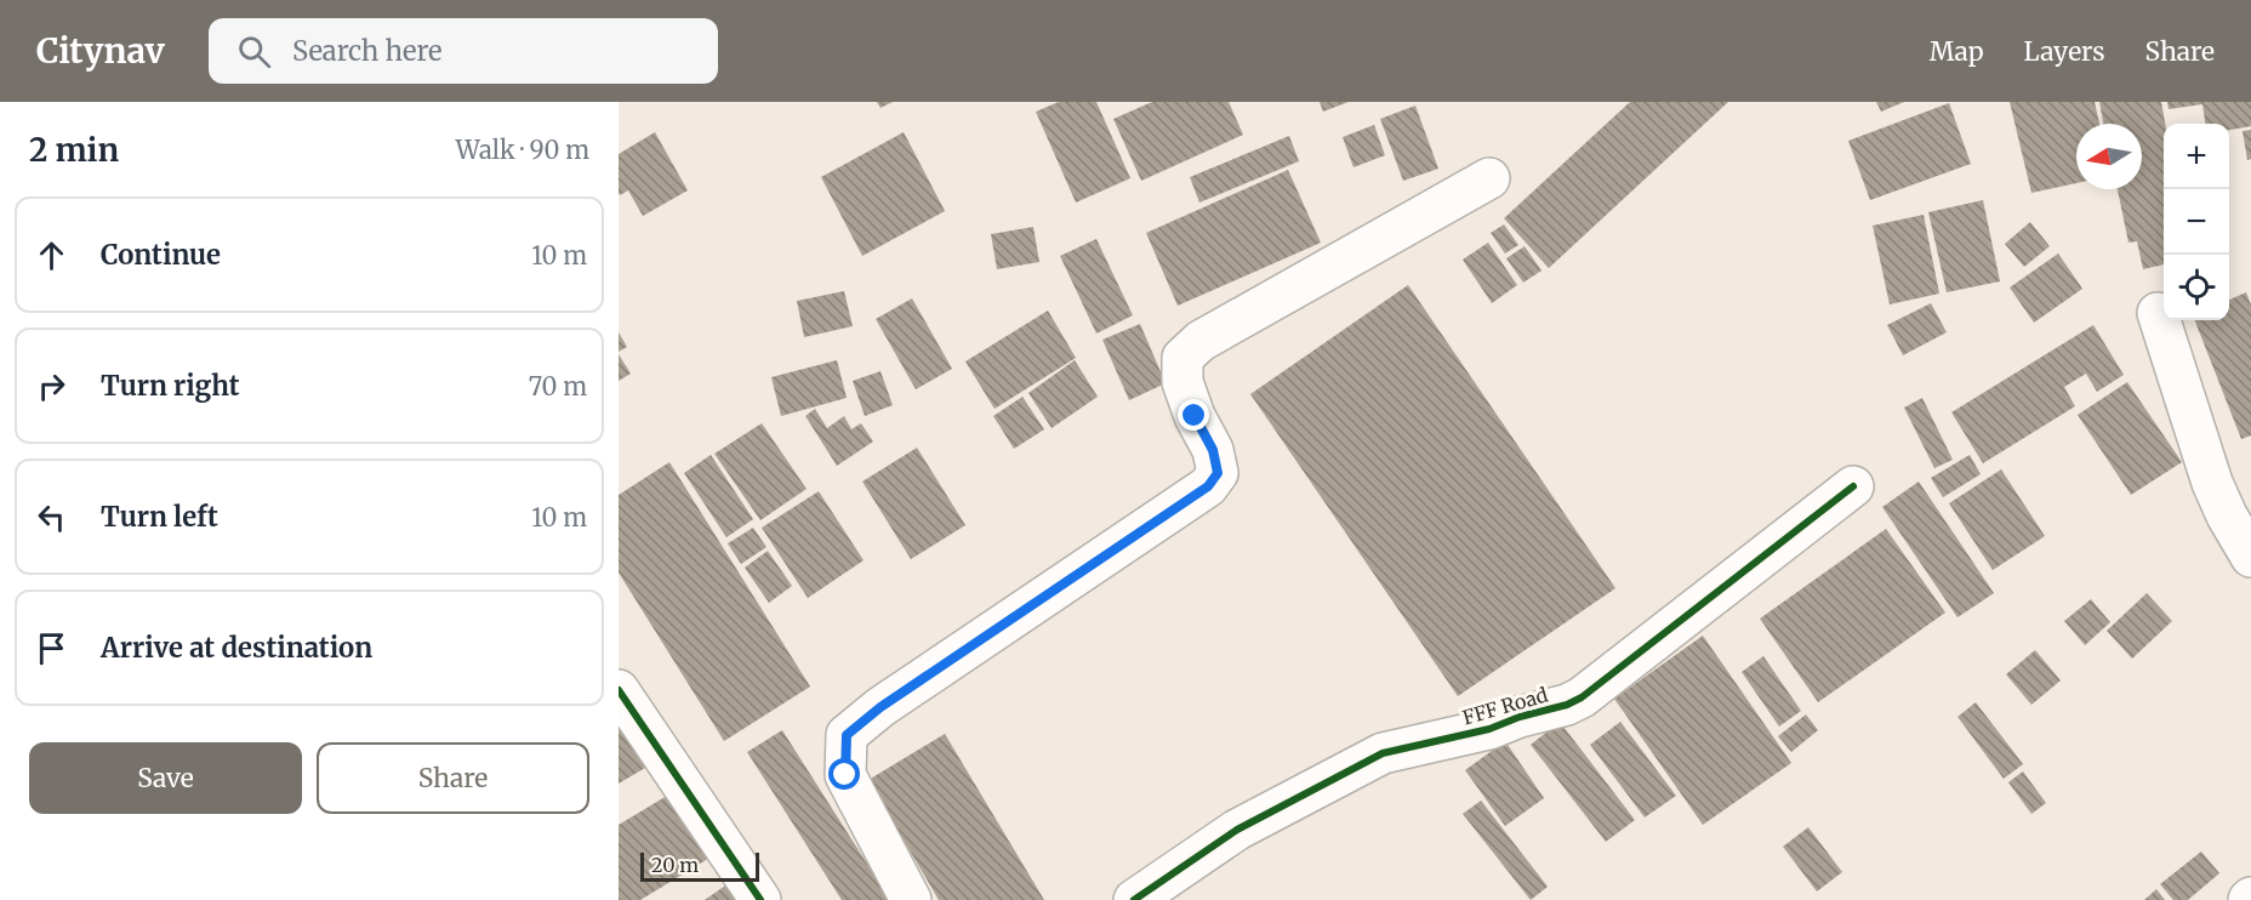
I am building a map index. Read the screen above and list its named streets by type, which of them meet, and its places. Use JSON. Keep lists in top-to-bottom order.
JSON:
{
  "streets": {
    "street": ["FFF Road"]
  },
  "scale_bar": "20 m",
  "north": "left",
  "page": {
    "header": "Citynav",
    "search": "Search here",
    "nav": ["Map", "Layers", "Share"],
    "heading": ["2 min", "Walk · 90 m"],
    "map_buttons": ["+", "−"],
    "list": [
      ["Continue", "10 m"],
      ["Turn right", "70 m"],
      ["Turn left", "10 m"],
      "Arrive at destination"
    ],
    "buttons": ["Save", "Share"],
    "scale": "20 m"
  }
}
